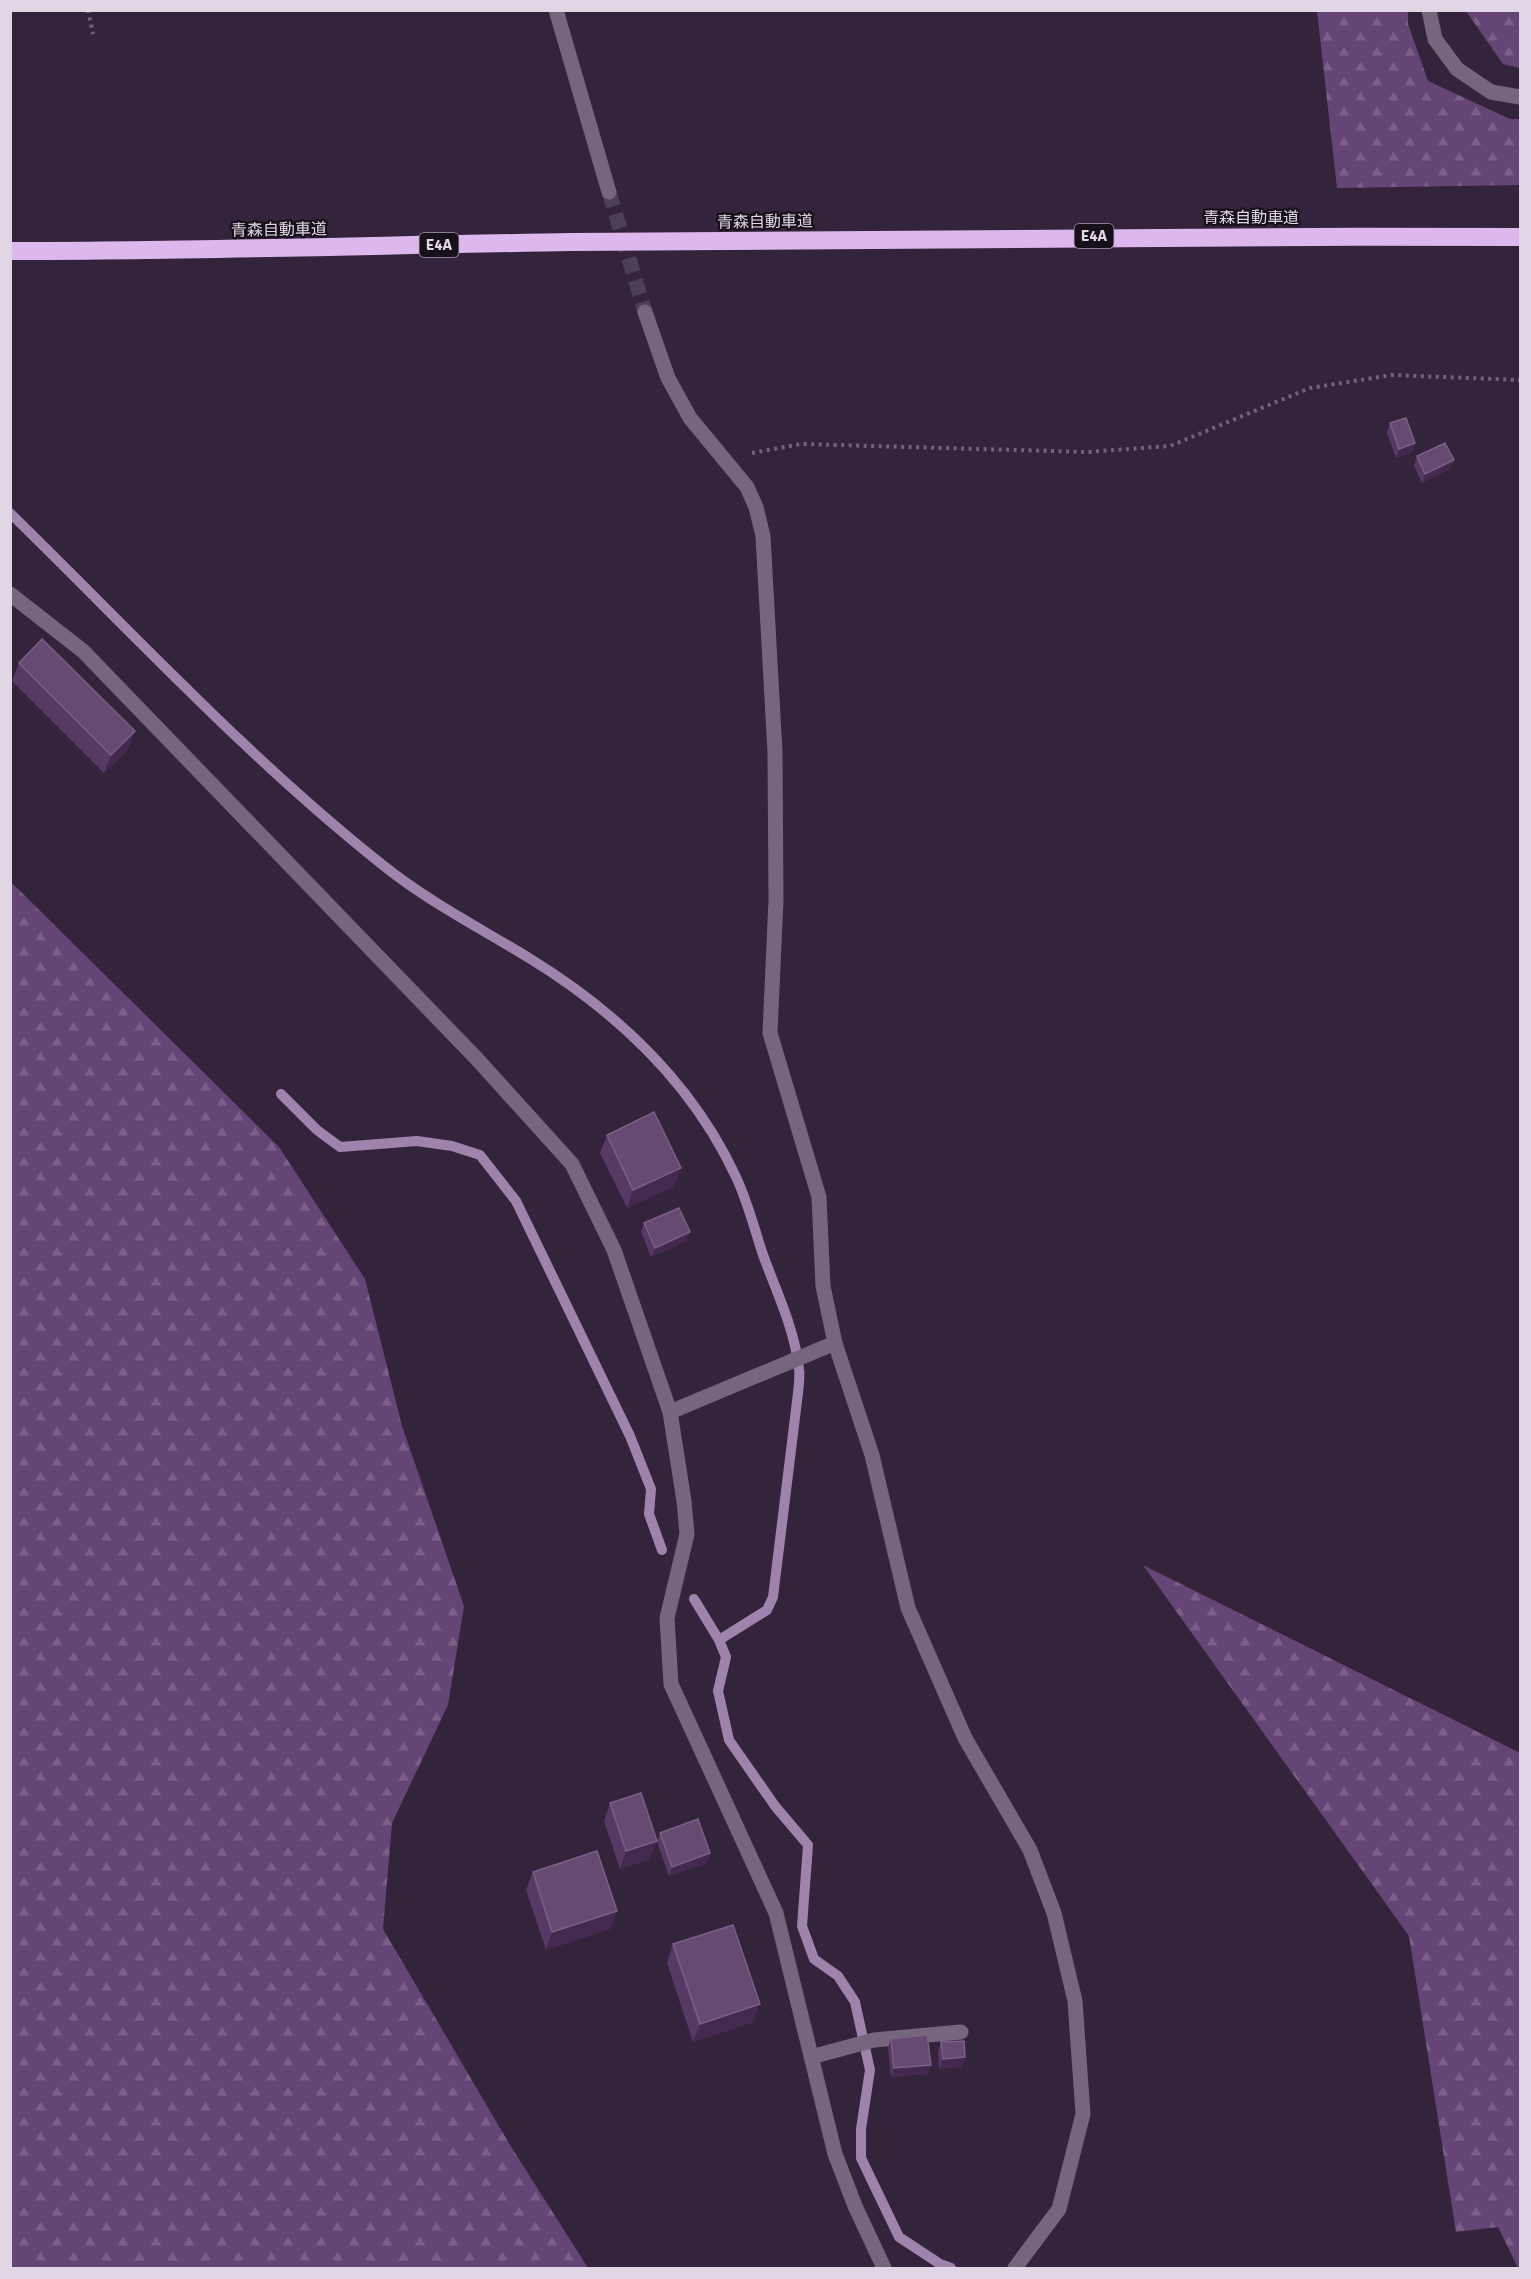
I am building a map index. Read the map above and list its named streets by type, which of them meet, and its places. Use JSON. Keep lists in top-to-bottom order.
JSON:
{
  "streets": {
    "highway": ["青森自動車道", "E4A"]
  }
}
